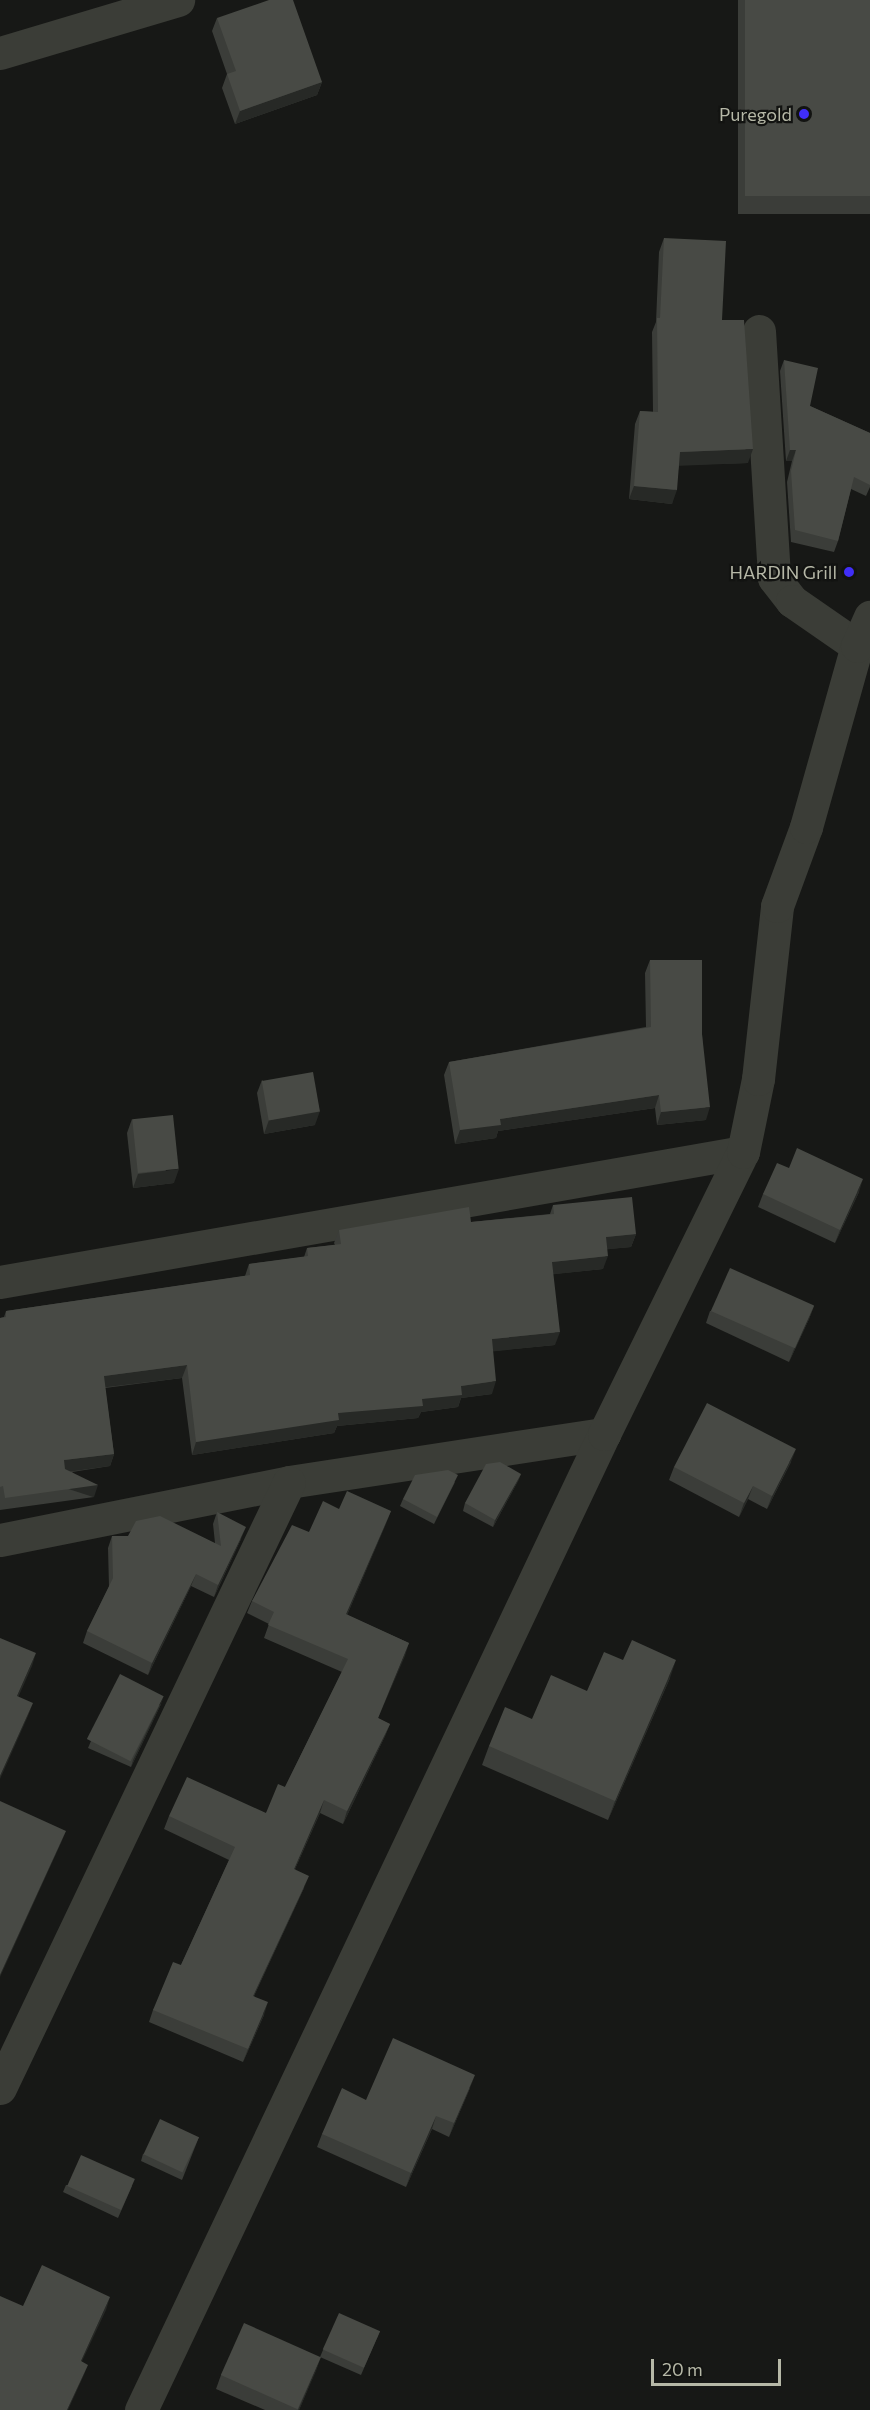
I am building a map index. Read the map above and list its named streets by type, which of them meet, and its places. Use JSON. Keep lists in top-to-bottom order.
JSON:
{
  "places": ["Puregold", "HARDIN Grill"],
  "scale_bar": "20 m"
}
